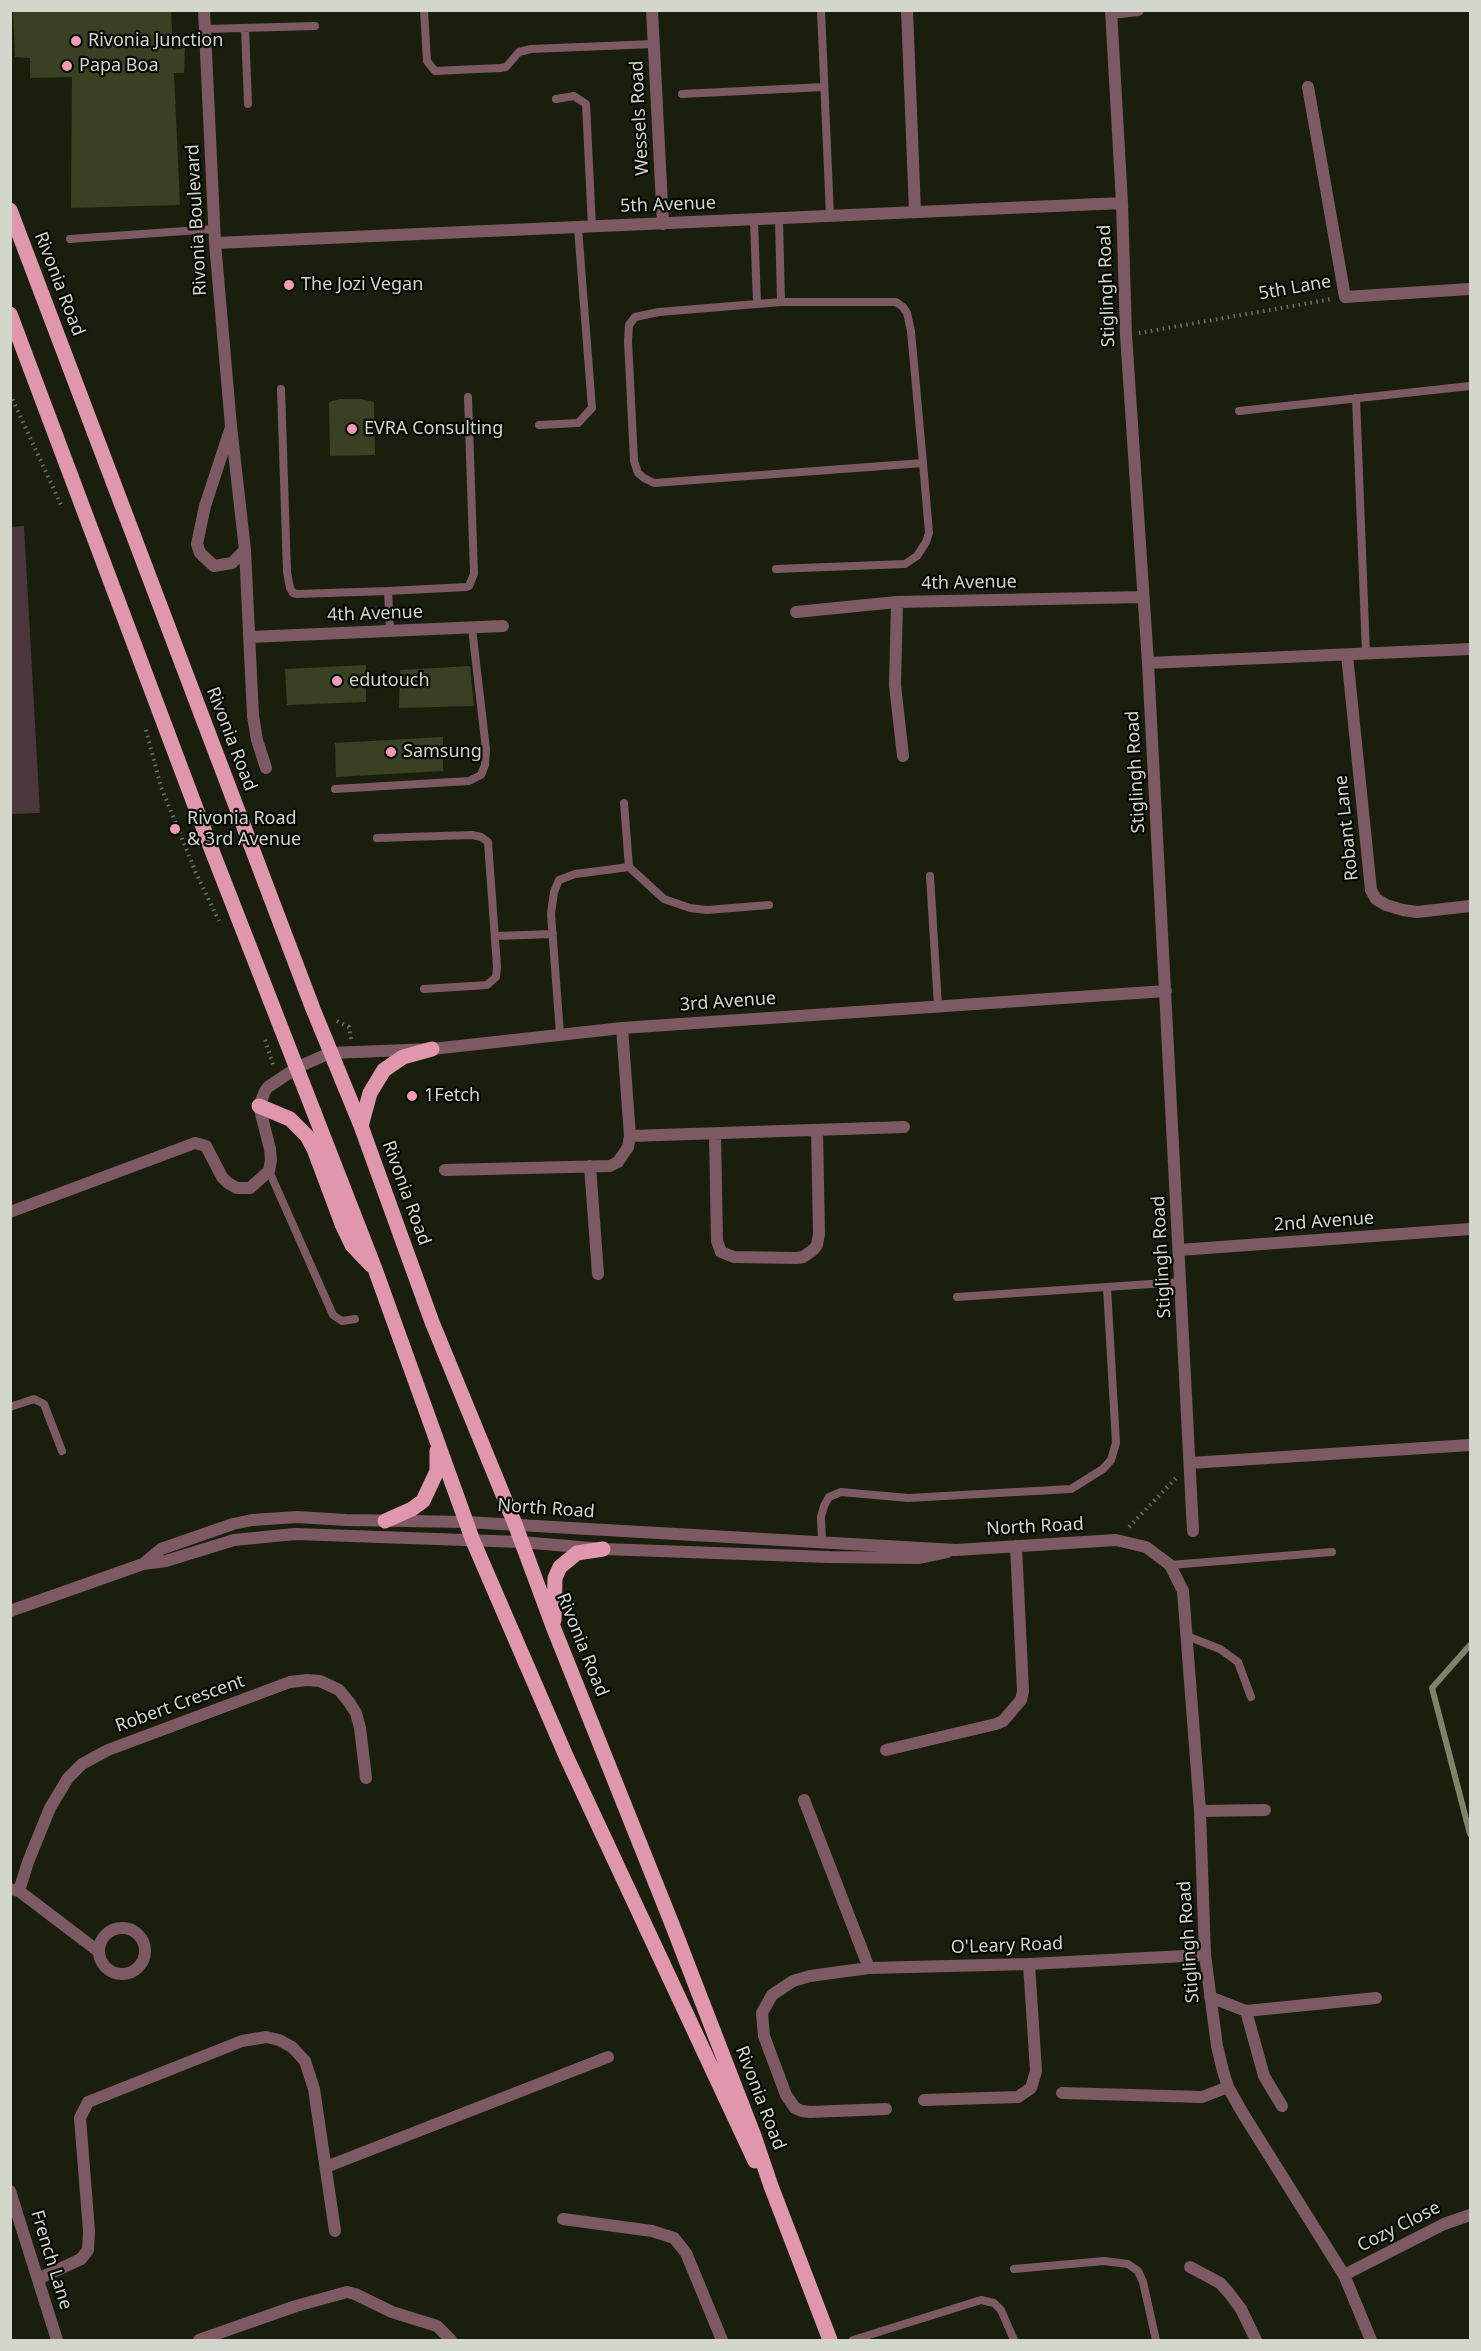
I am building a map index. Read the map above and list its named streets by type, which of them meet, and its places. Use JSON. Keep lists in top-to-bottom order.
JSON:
{
  "streets": {
    "main road": ["Rivonia Road"],
    "street": [
      "Wessels Road",
      "5th Avenue",
      "Rivonia Boulevard",
      "Stiglingh Road",
      "5th Lane",
      "4th Avenue",
      "Robant Lane",
      "3rd Avenue",
      "2nd Avenue",
      "North Road",
      "Robert Crescent",
      "O'Leary Road",
      "Cozy Close",
      "French Lane"
    ]
  },
  "crossings": [
    ["Wessels Road", "5th Avenue"],
    ["5th Avenue", "Rivonia Boulevard"],
    ["5th Avenue", "Stiglingh Road"],
    ["Rivonia Boulevard", "4th Avenue"],
    ["Rivonia Road", "3rd Avenue"],
    ["Rivonia Road", "North Road"],
    ["Stiglingh Road", "5th Lane"],
    ["Stiglingh Road", "4th Avenue"],
    ["Stiglingh Road", "3rd Avenue"],
    ["Stiglingh Road", "2nd Avenue"],
    ["Stiglingh Road", "North Road"],
    ["Stiglingh Road", "O'Leary Road"],
    ["Stiglingh Road", "Cozy Close"]
  ],
  "places": [
    "Rivonia Junction",
    "Papa Boa",
    "The Jozi Vegan",
    "EVRA Consulting",
    "edutouch",
    "Samsung",
    "Rivonia Road & 3rd Avenue",
    "1Fetch"
  ]
}
